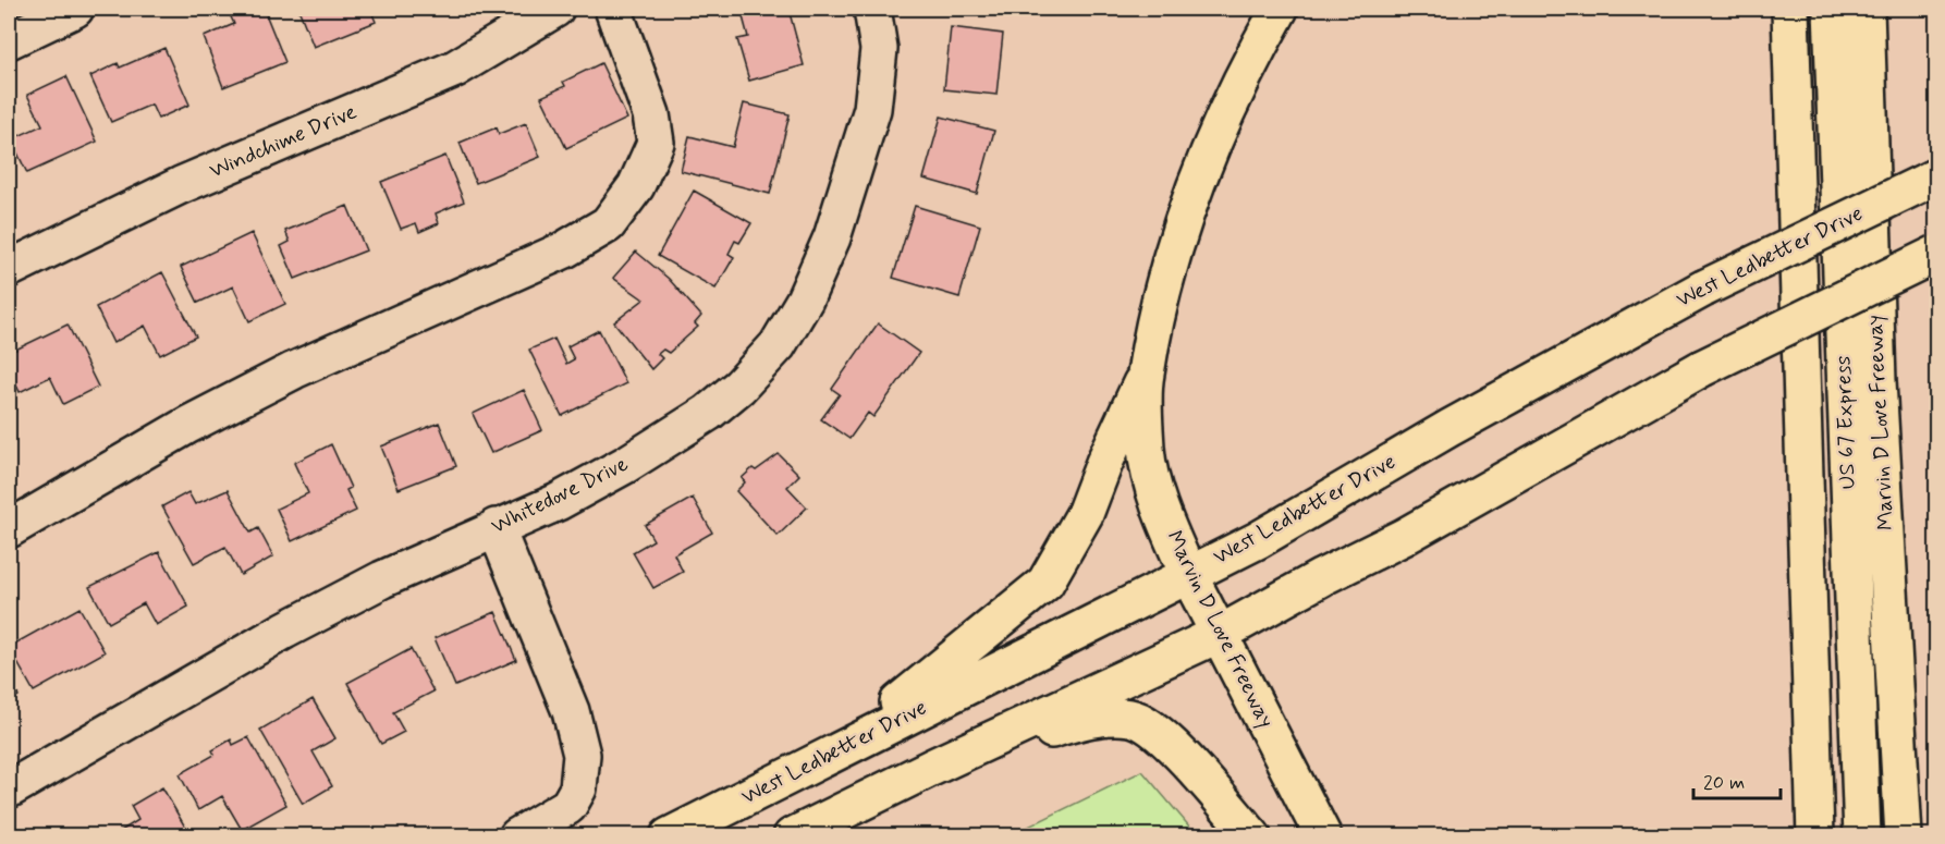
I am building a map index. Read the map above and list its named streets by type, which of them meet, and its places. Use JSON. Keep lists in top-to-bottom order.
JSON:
{
  "streets": {
    "main road": ["West Ledbetter Drive", "US 67 Express", "Marvin D Love Freeway"],
    "street": ["Windchime Drive", "Whitedove Drive"]
  },
  "crossings": [
    ["West Ledbetter Drive", "Marvin D Love Freeway"]
  ],
  "scale_bar": "20 m"
}
